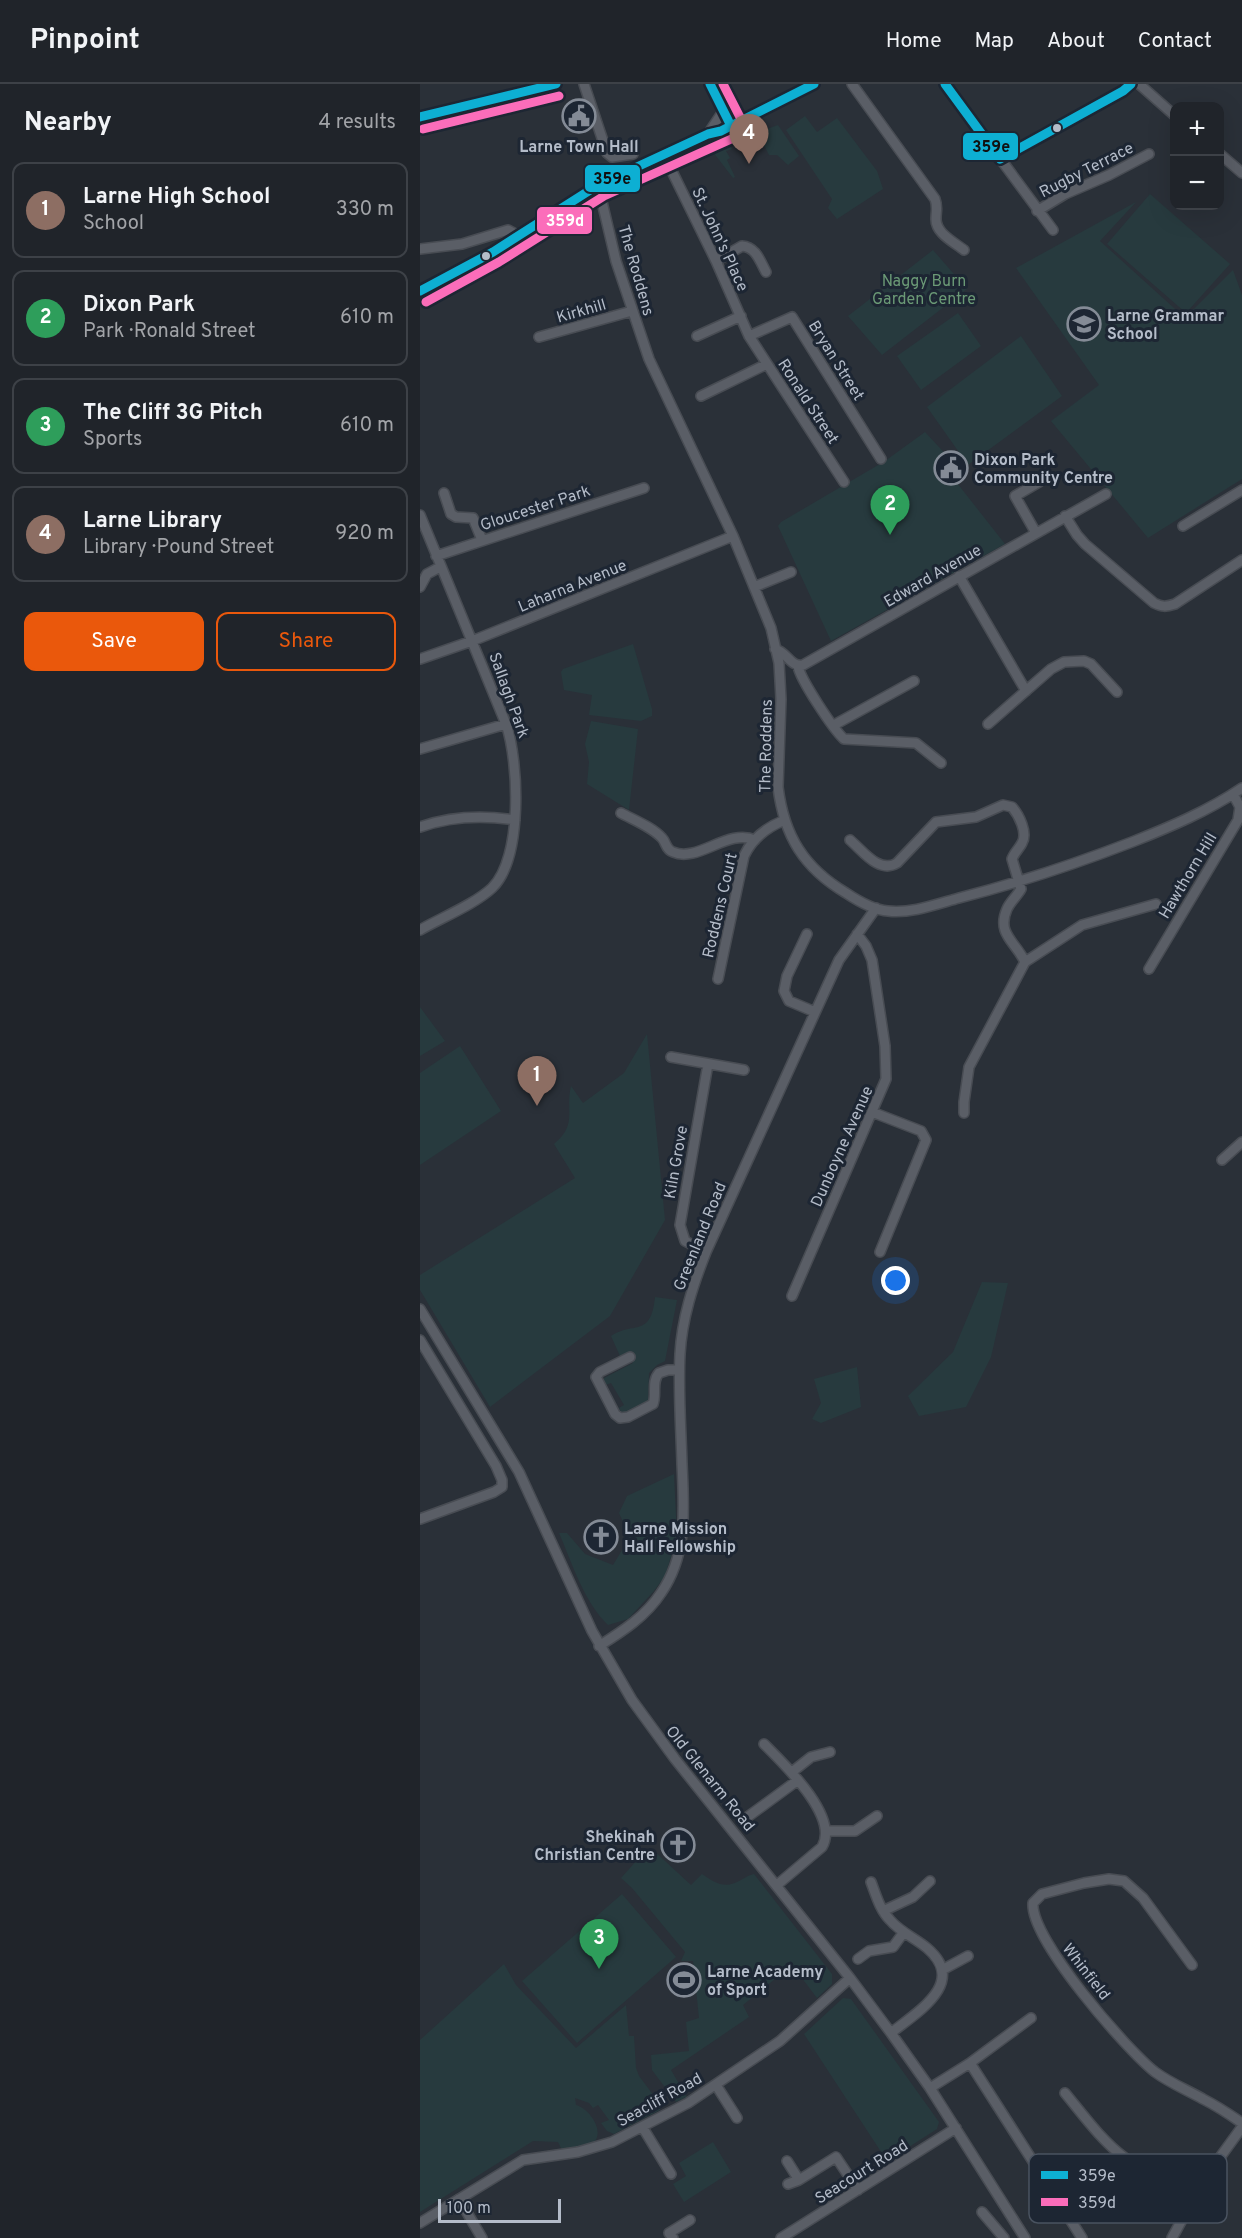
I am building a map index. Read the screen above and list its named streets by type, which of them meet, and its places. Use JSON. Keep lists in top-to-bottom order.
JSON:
{
  "streets": {
    "street": [
      "Rugby Terrace",
      "St. John's Place",
      "The Roddens",
      "Kirkhill",
      "Bryan Street",
      "Ronald Street",
      "Gloucester Park",
      "Edward Avenue",
      "Laharna Avenue",
      "Sallagh Park",
      "Hawthorn Hill",
      "Roddens Court",
      "Dunboyne Avenue",
      "Kiln Grove",
      "Greenland Road",
      "Old Glenarm Road",
      "Whinfield",
      "Seacliff Road",
      "Seacourt Road"
    ]
  },
  "crossings": [
    ["St. John's Place", "Bryan Street"],
    ["St. John's Place", "Ronald Street"],
    ["The Roddens", "Kirkhill"],
    ["The Roddens", "Laharna Avenue"],
    ["The Roddens", "Hawthorn Hill"],
    ["The Roddens", "Roddens Court"],
    ["The Roddens", "Greenland Road"],
    ["Bryan Street", "Ronald Street"],
    ["Gloucester Park", "Sallagh Park"],
    ["Laharna Avenue", "Sallagh Park"],
    ["Dunboyne Avenue", "Greenland Road"],
    ["Kiln Grove", "Greenland Road"],
    ["Greenland Road", "Old Glenarm Road"],
    ["Old Glenarm Road", "Seacliff Road"],
    ["Old Glenarm Road", "Seacourt Road"]
  ],
  "parks": ["Naggy Burn Garden Centre"],
  "places": {
    "public building": ["Larne Town Hall", "Dixon Park Community Centre"],
    "school or university": ["Larne Grammar School"],
    "church": ["Larne Mission Hall Fellowship", "Shekinah Christian Centre"],
    "sports": ["Larne Academy of Sport"]
  },
  "lines": ["transit line 359e", "transit line 359d"],
  "legend": ["359e", "359d"],
  "scale_bar": "100 m",
  "page": {
    "header": "Pinpoint",
    "nav": [
      "Home",
      "Map",
      "About",
      "Contact"
    ],
    "heading": ["Nearby", "4 results"],
    "map_buttons": ["+", "−"],
    "pins": [
      "4",
      "2",
      "1",
      "3"
    ],
    "list": [
      {
        "mark": "1",
        "name": "Larne High School",
        "note": "School",
        "value": "330 m"
      },
      {
        "mark": "2",
        "name": "Dixon Park",
        "note": "Park · Ronald Street",
        "value": "610 m"
      },
      {
        "mark": "3",
        "name": "The Cliff 3G Pitch",
        "note": "Sports",
        "value": "610 m"
      },
      {
        "mark": "4",
        "name": "Larne Library",
        "note": "Library · Pound Street",
        "value": "920 m"
      }
    ],
    "buttons": ["Save", "Share"],
    "scale": "100 m"
  }
}
